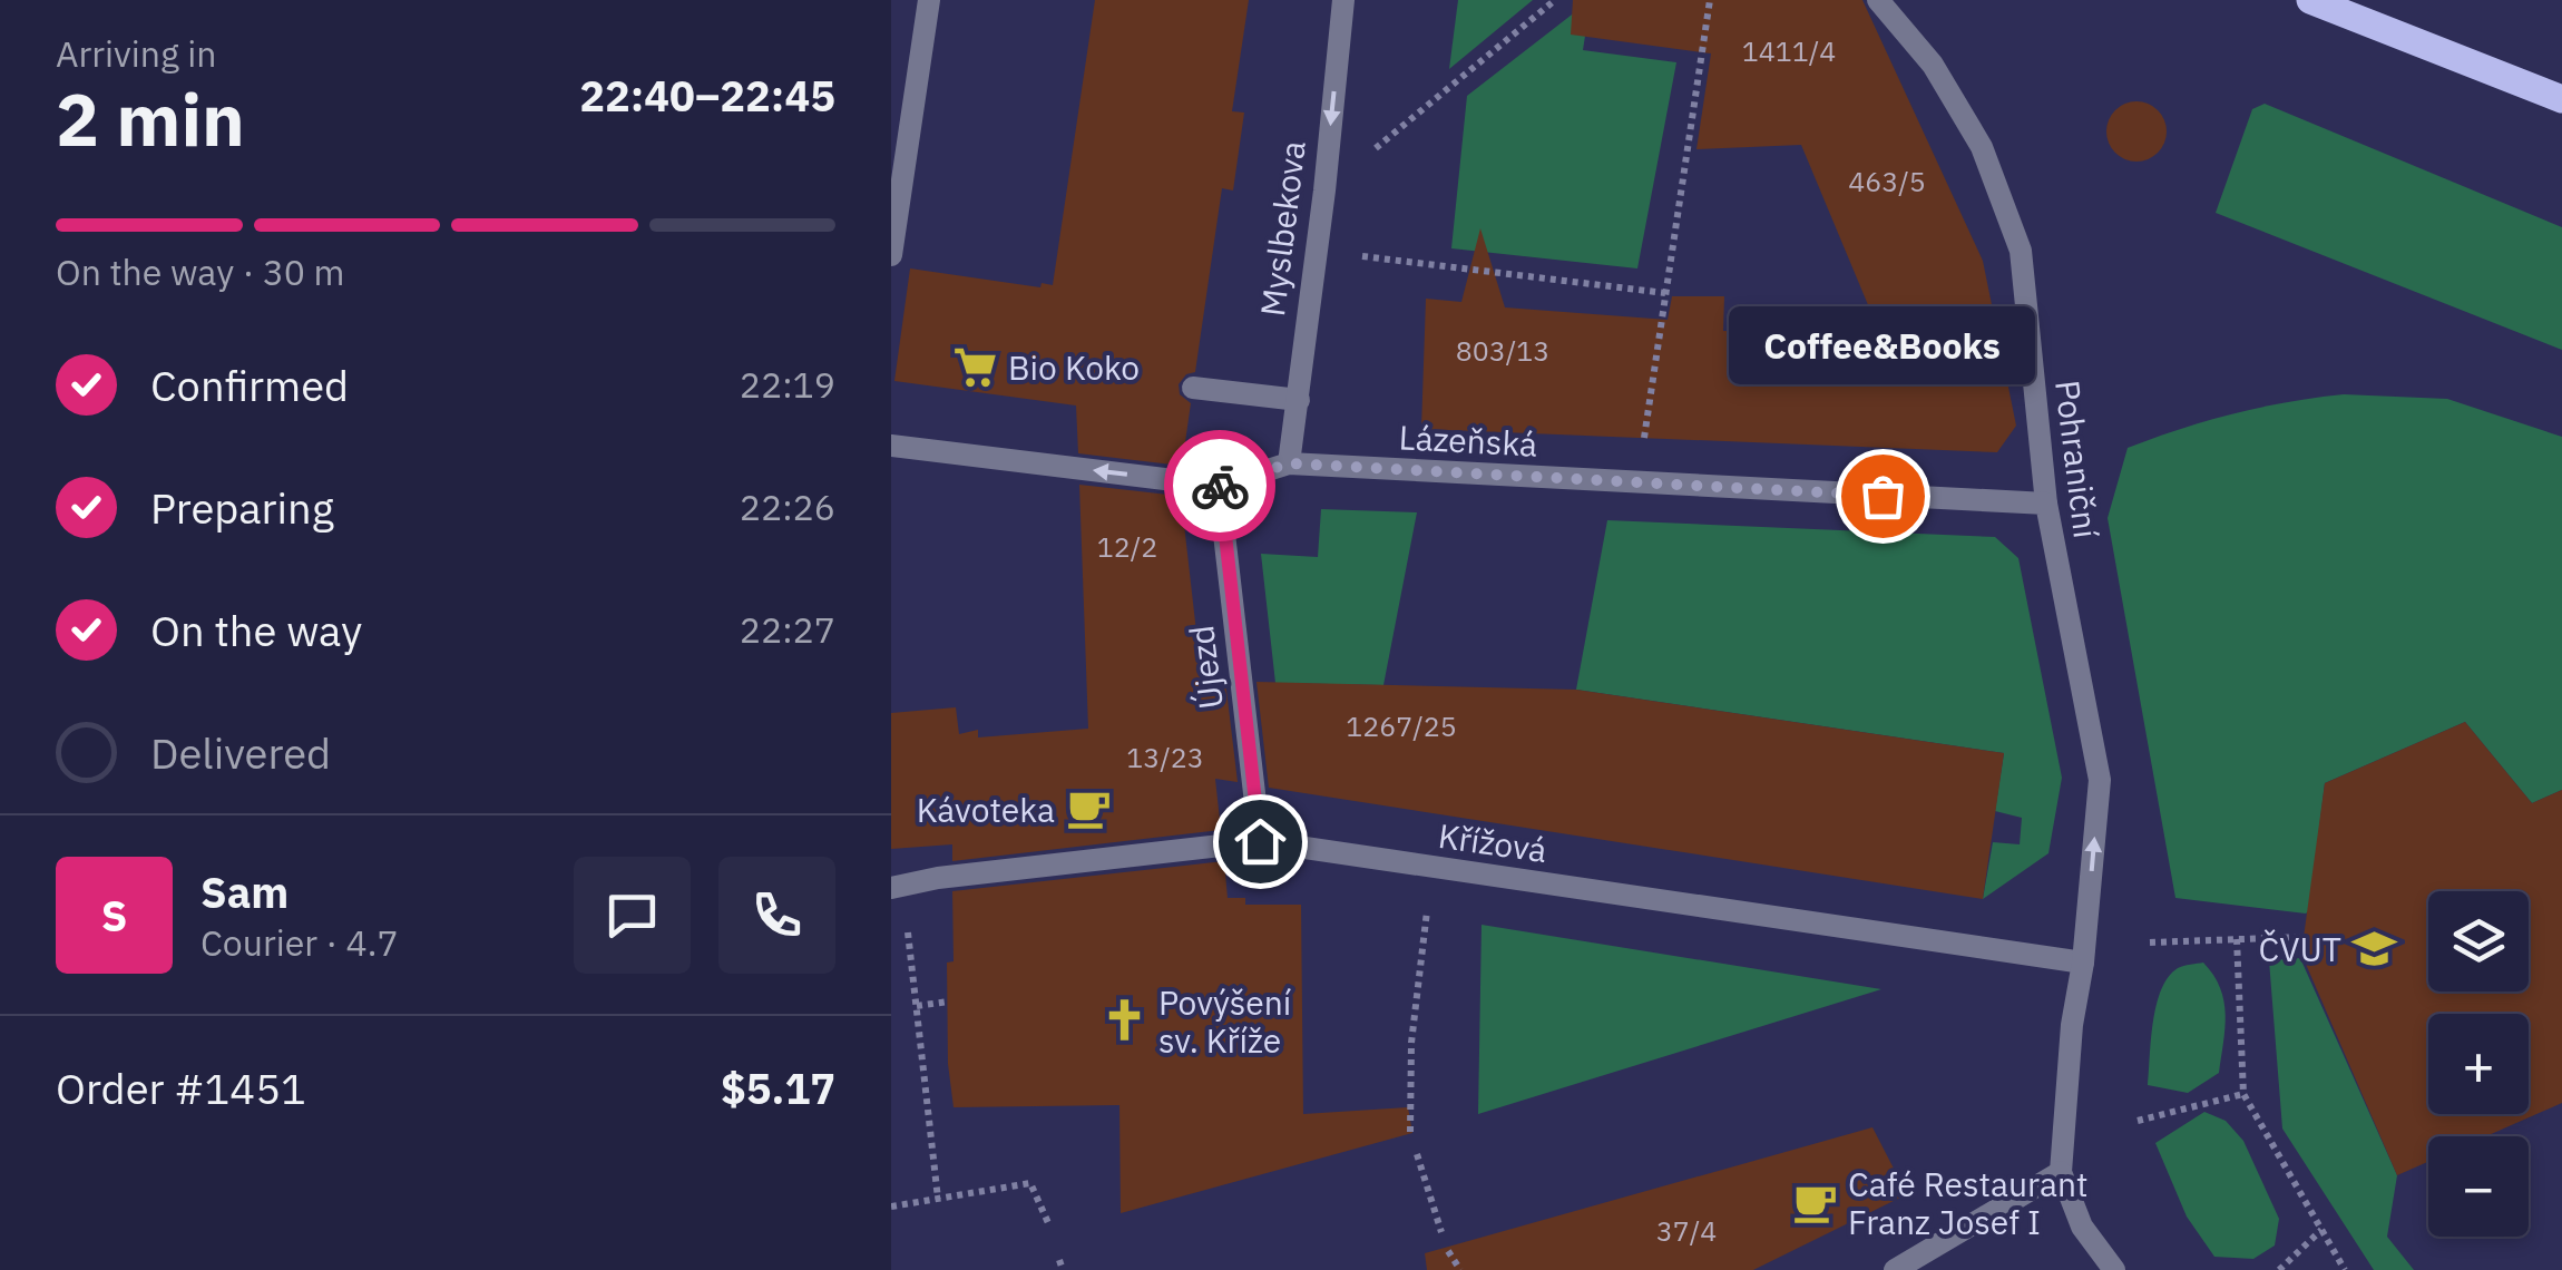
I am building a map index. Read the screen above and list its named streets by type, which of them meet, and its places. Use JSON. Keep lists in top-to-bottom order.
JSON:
{
  "streets": {
    "street": [
      "Myslbekova",
      "Lázeňská",
      "Pohraniční",
      "Újezd",
      "Křížová"
    ]
  },
  "crossings": [
    ["Myslbekova", "Lázeňská"],
    ["Lázeňská", "Pohraniční"],
    ["Lázeňská", "Újezd"],
    ["Pohraniční", "Křížová"],
    ["Újezd", "Křížová"]
  ],
  "one_way": ["Myslbekova", "Pohraniční"],
  "places": {
    "supermarket": ["Bio Koko"],
    "other": ["Coffee&Books"],
    "cafe": ["Kávoteka", "Café Restaurant Franz Josef I"],
    "school or university": ["ČVUT"],
    "church": ["Povýšení sv. Kříže"]
  },
  "house_numbers": [
    "1411/4",
    "463/5",
    "803/13",
    "12/2",
    "1267/25",
    "13/23",
    "37/4"
  ],
  "page": {
    "heading": ["2 min", "Arriving in", "22:40–22:45"],
    "panel": [
      "Sam",
      "Courier · 4.7",
      "Order #1451",
      "$5.17"
    ],
    "bar": "On the way · 30 m",
    "bubble": "Coffee&Books",
    "list": [
      ["Confirmed", "22:19"],
      ["Preparing", "22:26"],
      ["On the way", "22:27"],
      "Delivered"
    ],
    "round": "S",
    "map_buttons": ["+", "−"]
  }
}
